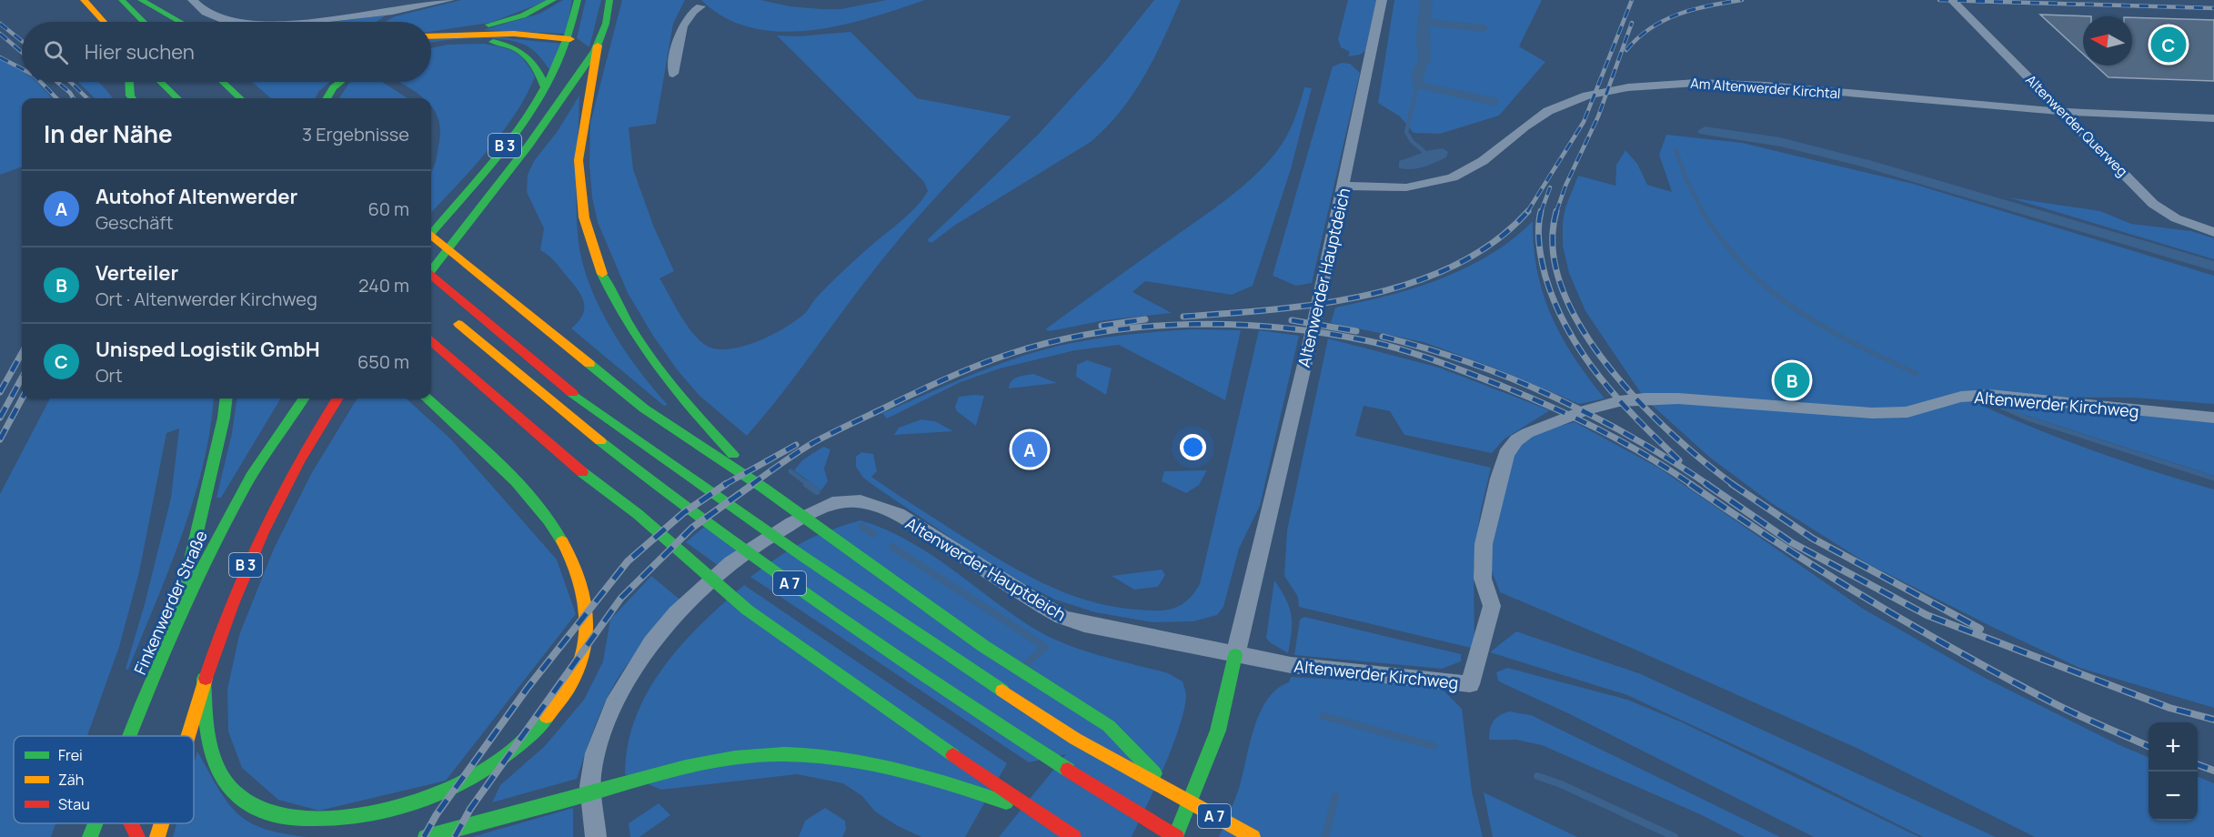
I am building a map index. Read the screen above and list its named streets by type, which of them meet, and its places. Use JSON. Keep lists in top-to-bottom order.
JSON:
{
  "streets": {
    "main road": ["B 3", "A 7", "Finkenwerder Straße"],
    "street": [
      "Am Altenwerder Kirchtal",
      "Altenwerder Querweg",
      "Altenwerder Hauptdeich",
      "Altenwerder Kirchweg"
    ]
  },
  "crossings": [
    ["Am Altenwerder Kirchtal", "Altenwerder Querweg"],
    ["Am Altenwerder Kirchtal", "Altenwerder Hauptdeich"],
    ["Altenwerder Hauptdeich", "Altenwerder Kirchweg"]
  ],
  "legend": ["Frei", "Zäh", "Stau"],
  "north": "left",
  "page": {
    "search": "Hier suchen",
    "pins": ["C", "B", "A"],
    "heading": ["In der Nähe", "3 Ergebnisse"],
    "list": [
      {
        "mark": "A",
        "name": "Autohof Altenwerder",
        "note": "Geschäft",
        "value": "60 m"
      },
      {
        "mark": "B",
        "name": "Verteiler",
        "note": "Ort · Altenwerder Kirchweg",
        "value": "240 m"
      },
      {
        "mark": "C",
        "name": "Unisped Logistik GmbH",
        "note": "Ort",
        "value": "650 m"
      }
    ],
    "map_buttons": ["+", "−"]
  }
}
